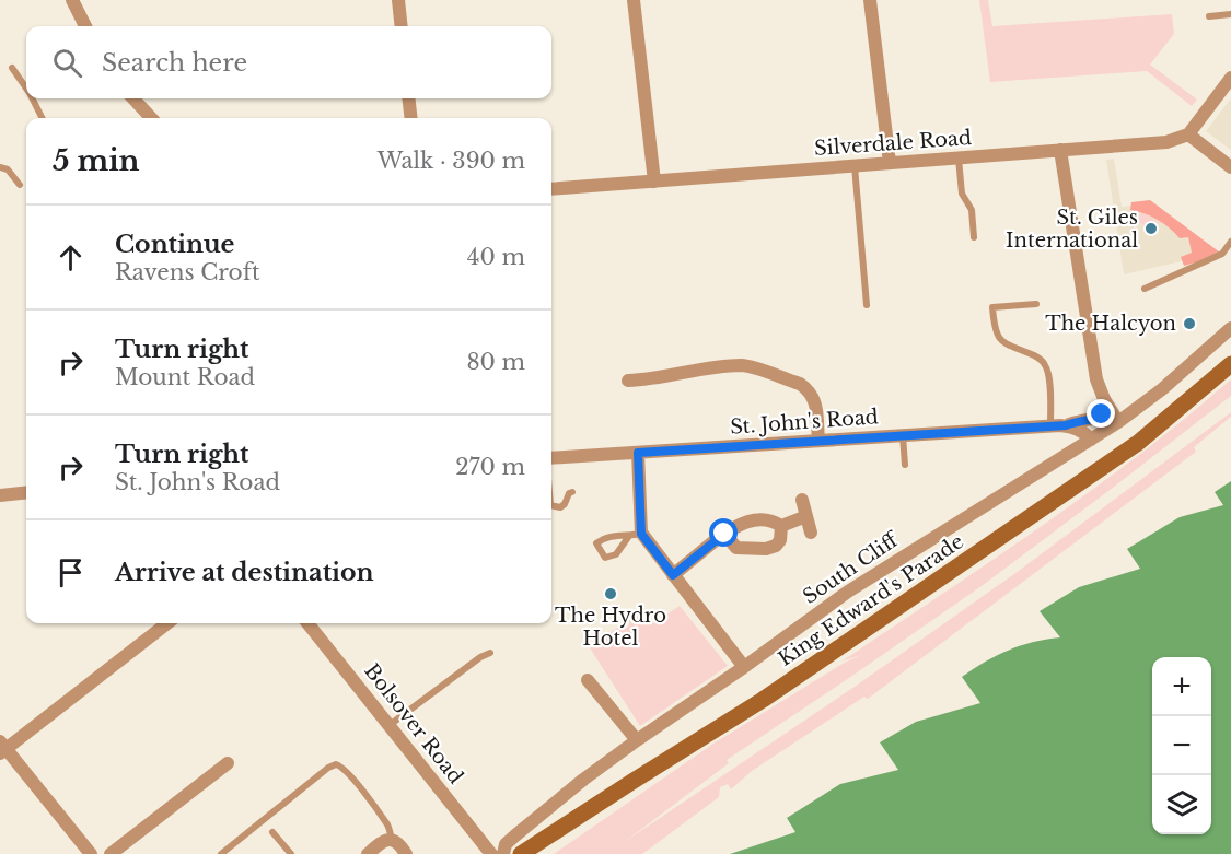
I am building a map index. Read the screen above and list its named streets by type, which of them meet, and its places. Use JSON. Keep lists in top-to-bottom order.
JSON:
{
  "streets": {
    "main road": ["King Edward's Parade"],
    "street": [
      "Silverdale Road",
      "St. John's Road",
      "South Cliff",
      "Bolsover Road"
    ]
  },
  "crossings": [
    ["St. John's Road", "South Cliff"]
  ],
  "places": ["St. Giles International", "The Halcyon", "The Hydro Hotel"],
  "page": {
    "search": "Search here",
    "heading": ["5 min", "Walk · 390 m"],
    "list": [
      ["Continue", "Ravens Croft", "40 m"],
      ["Turn right", "Mount Road", "80 m"],
      ["Turn right", "St. John's Road", "270 m"],
      "Arrive at destination"
    ],
    "map_buttons": ["+", "−"]
  }
}
